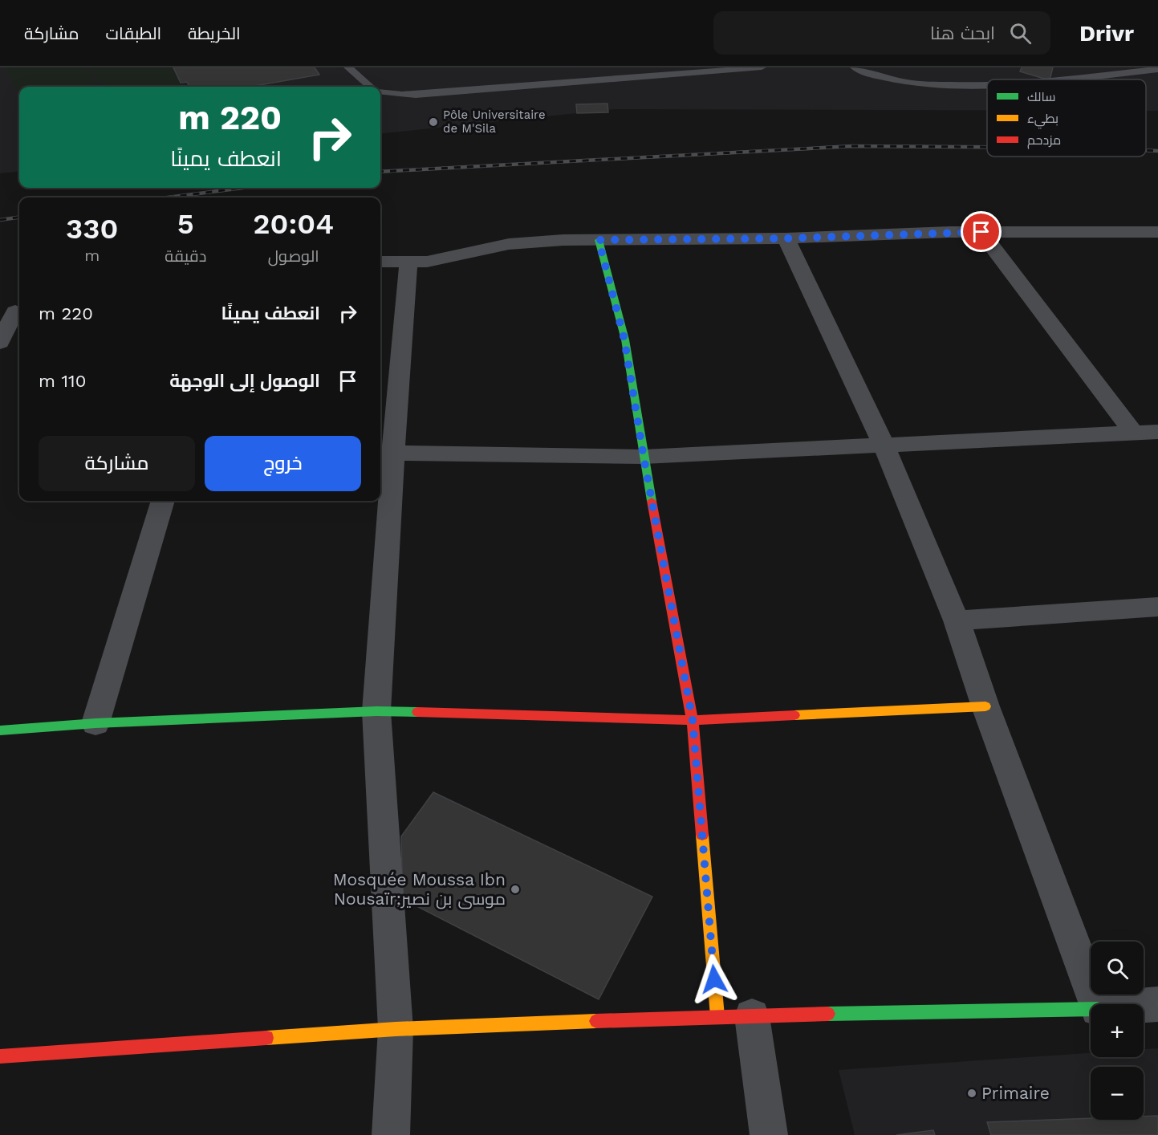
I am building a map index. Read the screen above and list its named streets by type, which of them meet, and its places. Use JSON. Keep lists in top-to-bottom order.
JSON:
{
  "places": ["Pôle Universitaire de M'Sila", "Mosquée Moussa Ibn Nousaïr;موسى بن نصير", "Primaire"],
  "legend": ["سالك", "بطيء", "مزدحم"],
  "page": {
    "header": "Drivr",
    "search": "ابحث هنا",
    "nav": ["الخريطة", "الطبقات", "مشاركة"],
    "turn": ["220 m", "انعطف يمينًا"],
    "eta": [
      "20:04",
      "الوصول",
      "5",
      "دقيقة",
      "330",
      "m"
    ],
    "list": [
      {
        "name": "انعطف يمينًا",
        "value": "220 m"
      },
      {
        "name": "الوصول إلى الوجهة",
        "value": "110 m"
      }
    ],
    "buttons": ["خروج", "مشاركة"],
    "map_buttons": ["+", "−"]
  }
}
